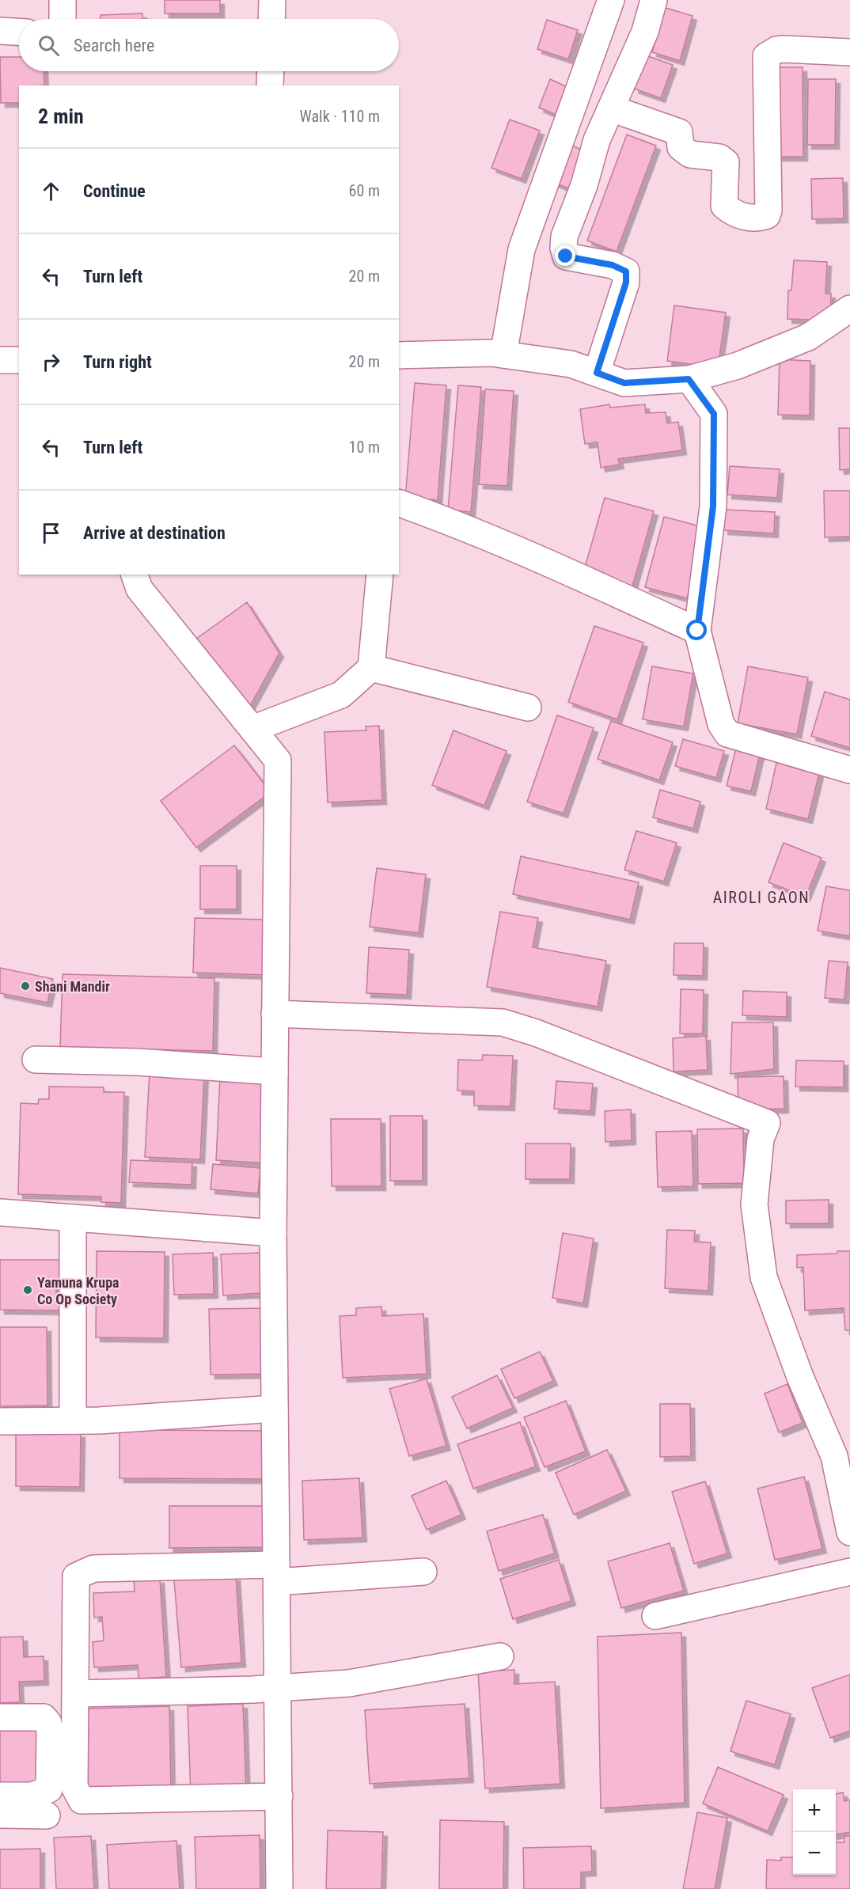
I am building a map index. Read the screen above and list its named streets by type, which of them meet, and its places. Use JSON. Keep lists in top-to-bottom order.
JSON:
{
  "districts": ["AIROLI GAON"],
  "places": ["Shani Mandir", "Yamuna Krupa Co Op Society"],
  "page": {
    "search": "Search here",
    "heading": ["2 min", "Walk · 110 m"],
    "list": [
      ["Continue", "60 m"],
      ["Turn left", "20 m"],
      ["Turn right", "20 m"],
      ["Turn left", "10 m"],
      "Arrive at destination"
    ],
    "map_buttons": ["+", "−"]
  }
}
